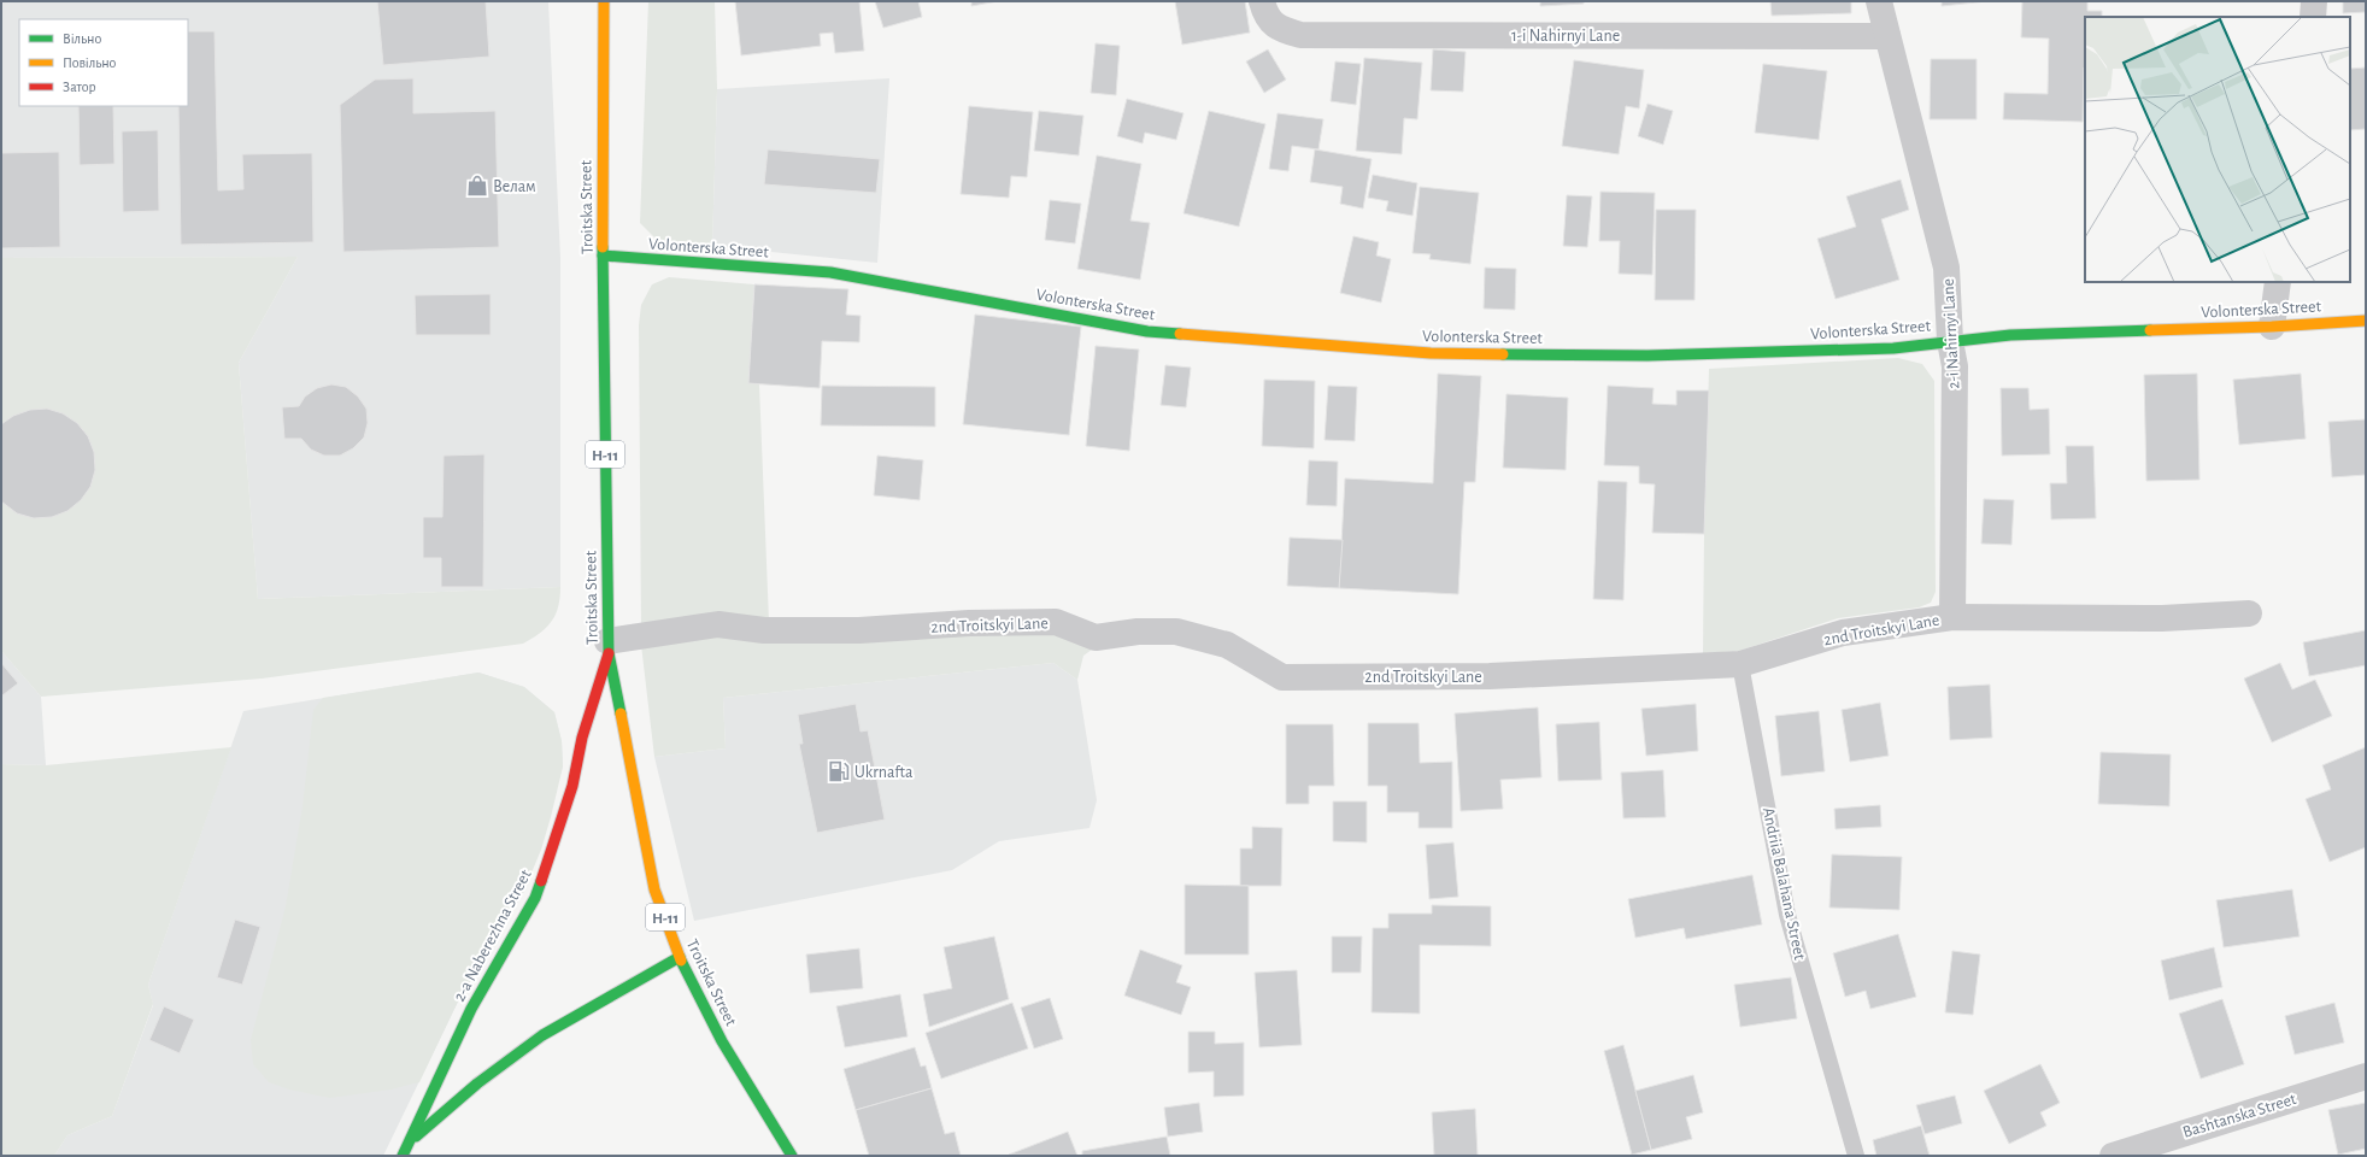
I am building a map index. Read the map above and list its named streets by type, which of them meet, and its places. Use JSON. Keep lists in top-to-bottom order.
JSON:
{
  "streets": {
    "main road": [
      "Troitska Street",
      "Volonterska Street",
      "Н-11",
      "2-a Naberezhna Street"
    ],
    "street": [
      "1-i Nahirnyi Lane",
      "2-i Nahirnyi Lane",
      "2nd Troitskyi Lane",
      "Bashtanska Street"
    ],
    "lane": ["Andriia Balahana Street"]
  },
  "crossings": [
    ["1-i Nahirnyi Lane", "2-i Nahirnyi Lane"],
    ["Troitska Street", "Volonterska Street"],
    ["Troitska Street", "2nd Troitskyi Lane"],
    ["Troitska Street", "2-a Naberezhna Street"],
    ["Volonterska Street", "2-i Nahirnyi Lane"],
    ["2-i Nahirnyi Lane", "2nd Troitskyi Lane"],
    ["2nd Troitskyi Lane", "Andriia Balahana Street"],
    ["2nd Troitskyi Lane", "2-a Naberezhna Street"]
  ],
  "places": {
    "shop": ["Велам"],
    "fuel station": ["Ukrnafta"]
  },
  "legend": ["Вільно", "Повільно", "Затор"]
}
